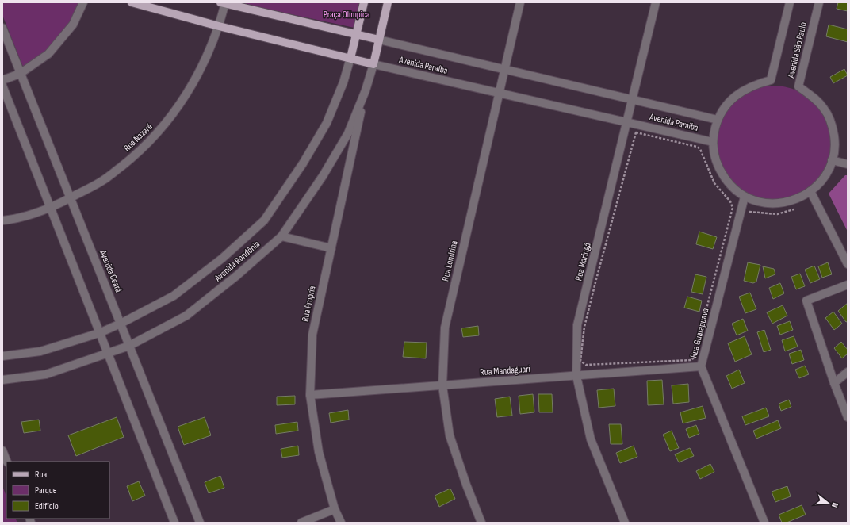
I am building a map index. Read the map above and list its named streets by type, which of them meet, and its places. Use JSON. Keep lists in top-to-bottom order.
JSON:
{
  "streets": {
    "main road": ["Avenida Paraíba", "Avenida Rondônia"],
    "street": [
      "Avenida São Paulo",
      "Rua Nazaré",
      "Rua Londrina",
      "Rua Maringá",
      "Avenida Ceará",
      "Rua Propria",
      "Rua Guarapuava",
      "Rua Mandaguari"
    ]
  },
  "crossings": [
    ["Avenida São Paulo", "Avenida Paraíba"],
    ["Avenida São Paulo", "Rua Guarapuava"],
    ["Avenida Paraíba", "Rua Nazaré"],
    ["Avenida Paraíba", "Avenida Rondônia"],
    ["Avenida Paraíba", "Rua Londrina"],
    ["Avenida Paraíba", "Rua Maringá"],
    ["Rua Nazaré", "Avenida Ceará"],
    ["Avenida Rondônia", "Avenida Ceará"],
    ["Avenida Rondônia", "Rua Propria"],
    ["Rua Londrina", "Rua Mandaguari"],
    ["Rua Maringá", "Rua Mandaguari"],
    ["Rua Propria", "Rua Mandaguari"],
    ["Rua Guarapuava", "Rua Mandaguari"]
  ],
  "parks": ["Praça Olímpica"],
  "legend": ["Rua", "Parque", "Edifício"],
  "north": "right"
}
